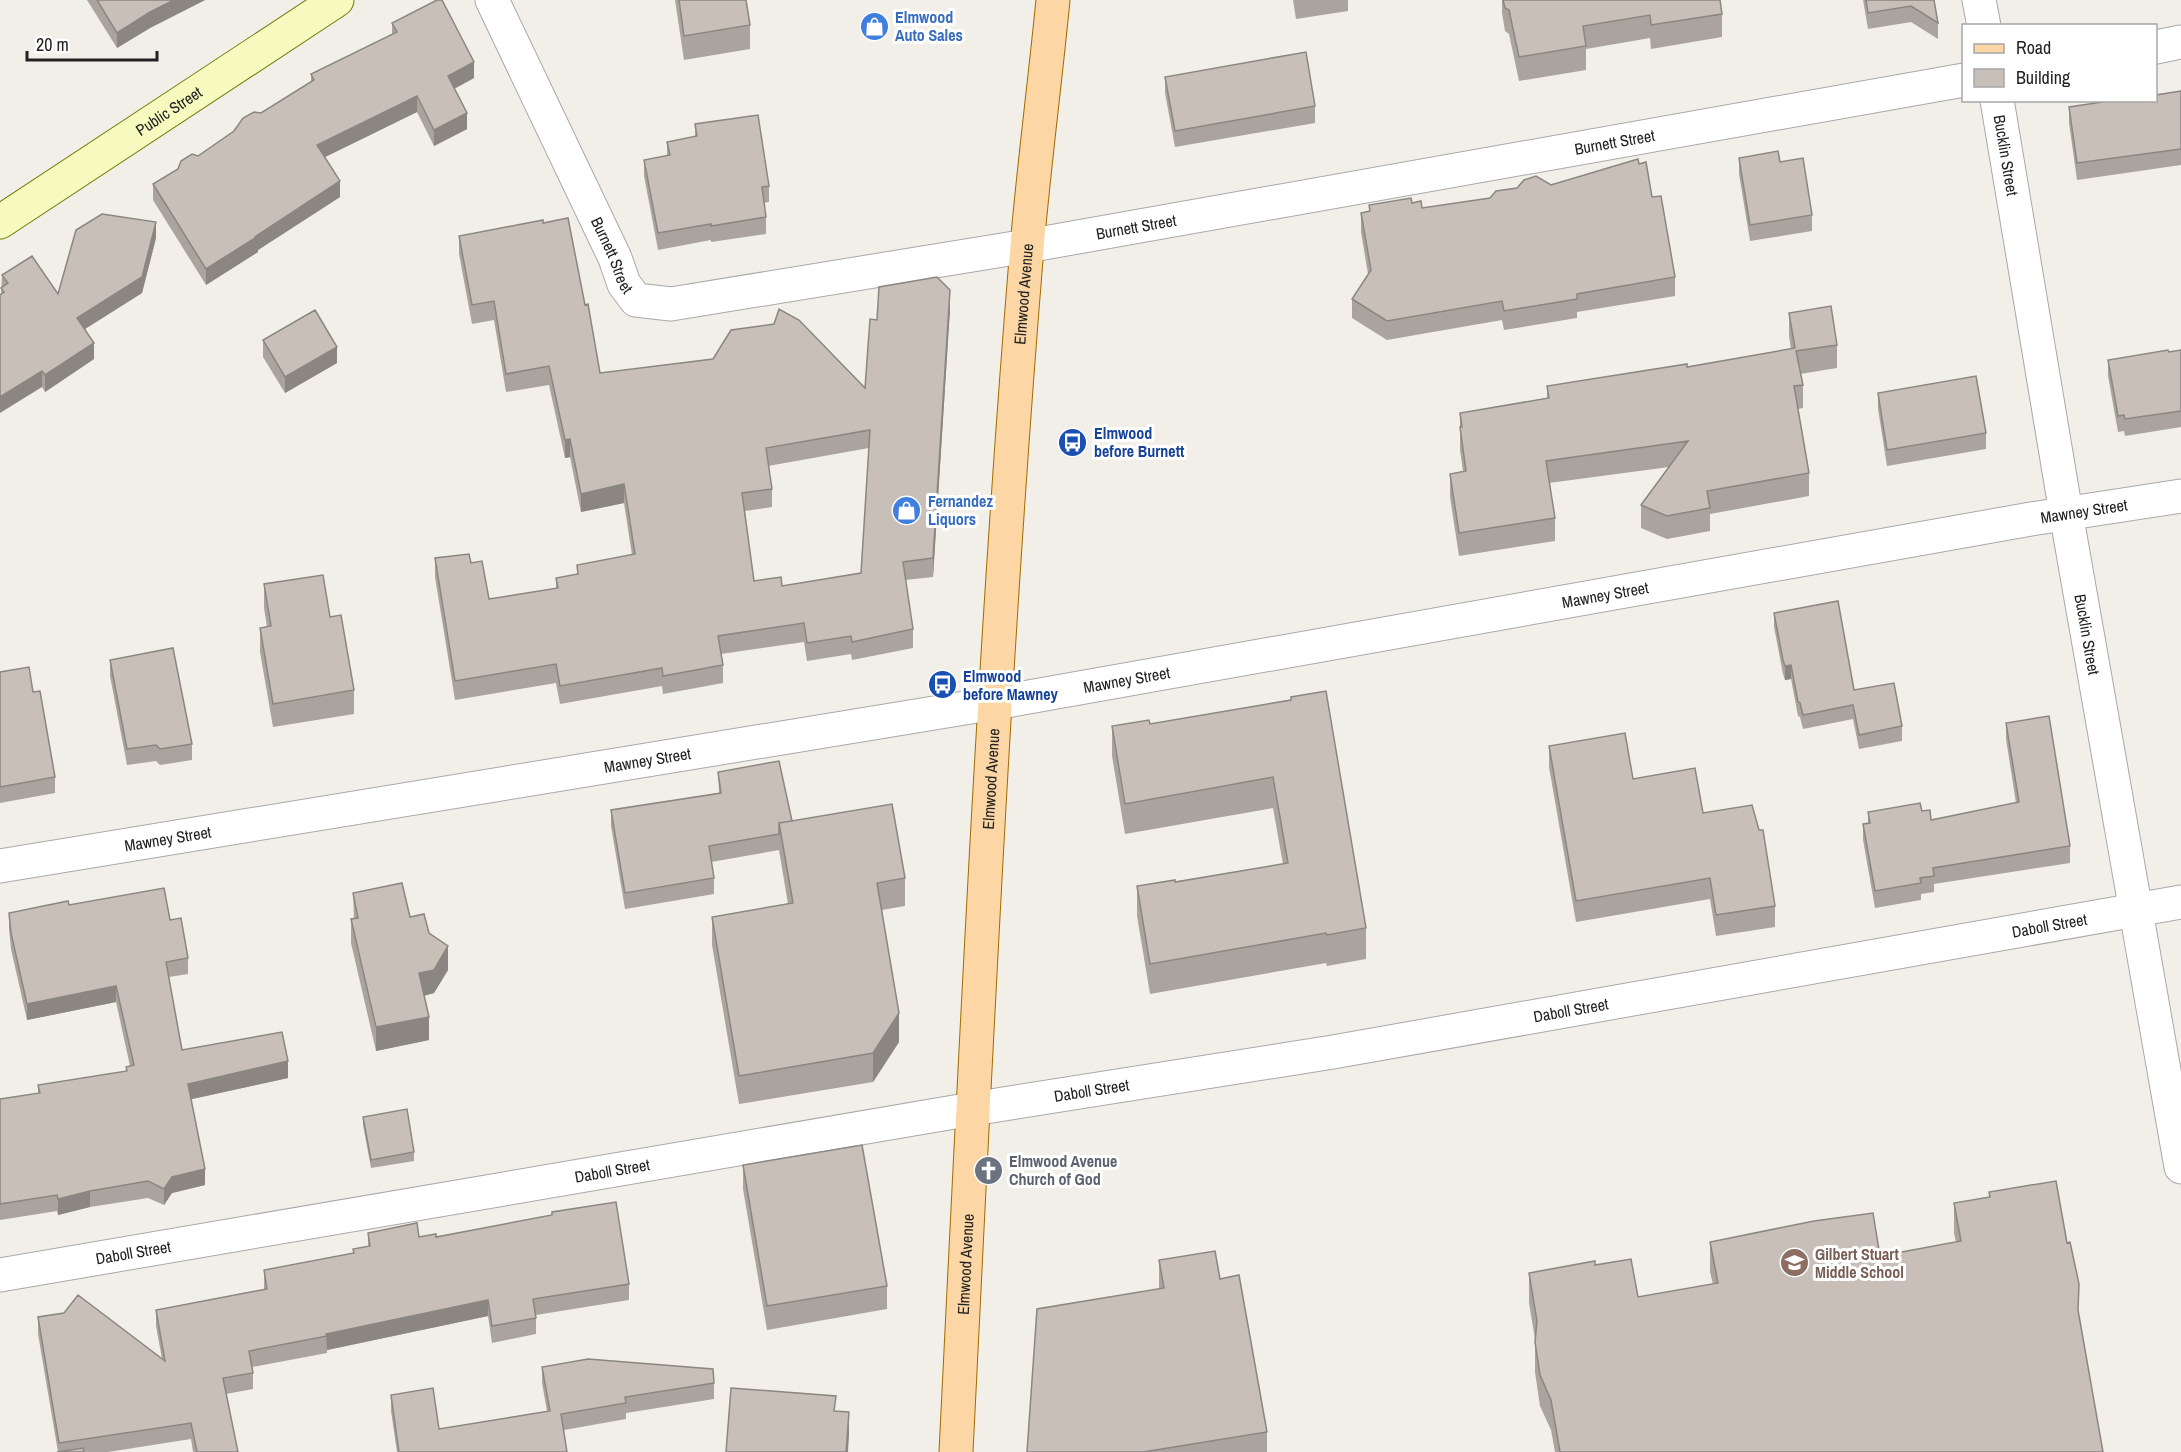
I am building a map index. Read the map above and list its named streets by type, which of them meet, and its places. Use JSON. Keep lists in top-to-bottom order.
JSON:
{
  "streets": {
    "main road": ["Public Street", "Elmwood Avenue"],
    "street": [
      "Burnett Street",
      "Bucklin Street",
      "Mawney Street",
      "Daboll Street"
    ]
  },
  "crossings": [
    ["Burnett Street", "Elmwood Avenue"],
    ["Bucklin Street", "Mawney Street"],
    ["Bucklin Street", "Daboll Street"],
    ["Elmwood Avenue", "Mawney Street"],
    ["Elmwood Avenue", "Daboll Street"]
  ],
  "places": {
    "shop": ["Elmwood Auto Sales", "Fernandez Liquors"],
    "bus stop": ["Elmwood before Burnett", "Elmwood before Mawney"],
    "church": ["Elmwood Avenue Church of God"],
    "school or university": ["Gilbert Stuart Middle School"]
  },
  "legend": ["Road", "Building"],
  "scale_bar": "20 m"
}
